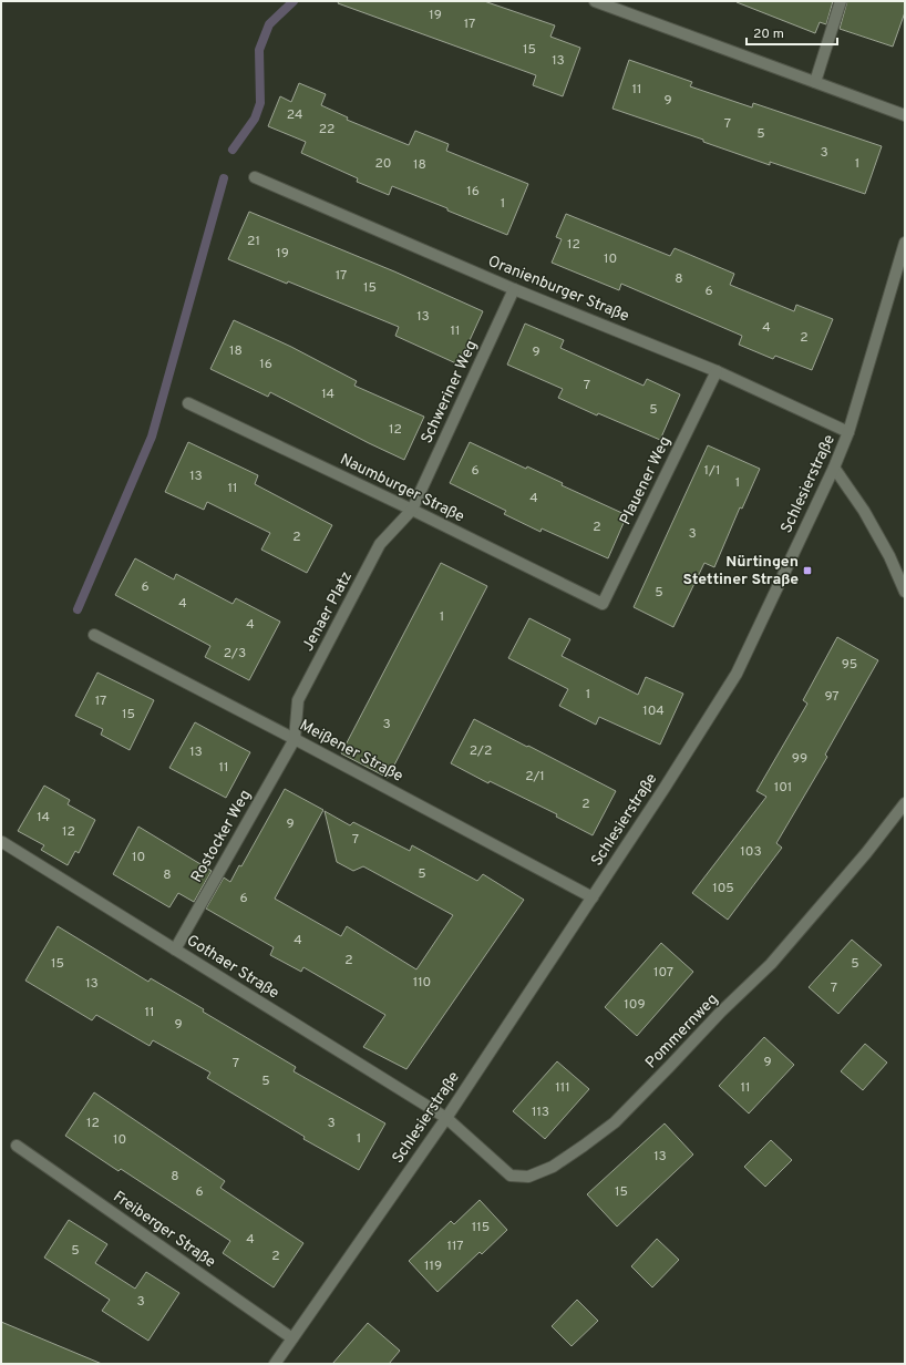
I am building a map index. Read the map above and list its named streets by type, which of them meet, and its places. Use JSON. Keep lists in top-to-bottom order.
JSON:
{
  "streets": {
    "street": [
      "Oranienburger Straße",
      "Schweriner Weg",
      "Plauener Weg",
      "Schlesierstraße",
      "Naumburger Straße",
      "Jenaer Platz",
      "Meißener Straße",
      "Rostocker Weg",
      "Gothaer Straße",
      "Pommernweg",
      "Freiberger Straße"
    ]
  },
  "crossings": [
    ["Oranienburger Straße", "Schweriner Weg"],
    ["Oranienburger Straße", "Plauener Weg"],
    ["Oranienburger Straße", "Schlesierstraße"],
    ["Schweriner Weg", "Naumburger Straße"],
    ["Schweriner Weg", "Jenaer Platz"],
    ["Plauener Weg", "Naumburger Straße"],
    ["Schlesierstraße", "Meißener Straße"],
    ["Schlesierstraße", "Gothaer Straße"],
    ["Schlesierstraße", "Pommernweg"],
    ["Schlesierstraße", "Freiberger Straße"],
    ["Naumburger Straße", "Jenaer Platz"],
    ["Jenaer Platz", "Meißener Straße"],
    ["Jenaer Platz", "Rostocker Weg"],
    ["Meißener Straße", "Rostocker Weg"],
    ["Rostocker Weg", "Gothaer Straße"],
    ["Gothaer Straße", "Pommernweg"]
  ],
  "places": {
    "transit": ["Nürtingen Stettiner Straße"]
  },
  "house_numbers": [
    "19",
    "17",
    "15",
    "13",
    "11",
    "9",
    "24",
    "7",
    "22",
    "5",
    "3",
    "20",
    "1",
    "18",
    "16",
    "1",
    "21",
    "12",
    "19",
    "10",
    "17",
    "8",
    "15",
    "6",
    "13",
    "4",
    "11",
    "2",
    "18",
    "9",
    "16",
    "7",
    "14",
    "5",
    "12",
    "6",
    "1/1",
    "13",
    "1",
    "11",
    "4",
    "2",
    "3",
    "2",
    "6",
    "5",
    "4",
    "1",
    "4",
    "2/3",
    "95",
    "1",
    "97",
    "17",
    "104",
    "15",
    "3",
    "2/2",
    "13",
    "99",
    "11",
    "2/1",
    "101",
    "2",
    "14",
    "9",
    "12",
    "7",
    "103",
    "10",
    "5",
    "8",
    "105",
    "6",
    "4",
    "2",
    "15",
    "5",
    "107",
    "110",
    "13",
    "7",
    "109",
    "11",
    "9",
    "9",
    "7",
    "5",
    "111",
    "11",
    "113",
    "12",
    "3",
    "1",
    "10",
    "13",
    "8",
    "6",
    "15",
    "115",
    "4",
    "117",
    "5",
    "2",
    "119",
    "3"
  ],
  "scale_bar": "20 m"
}
